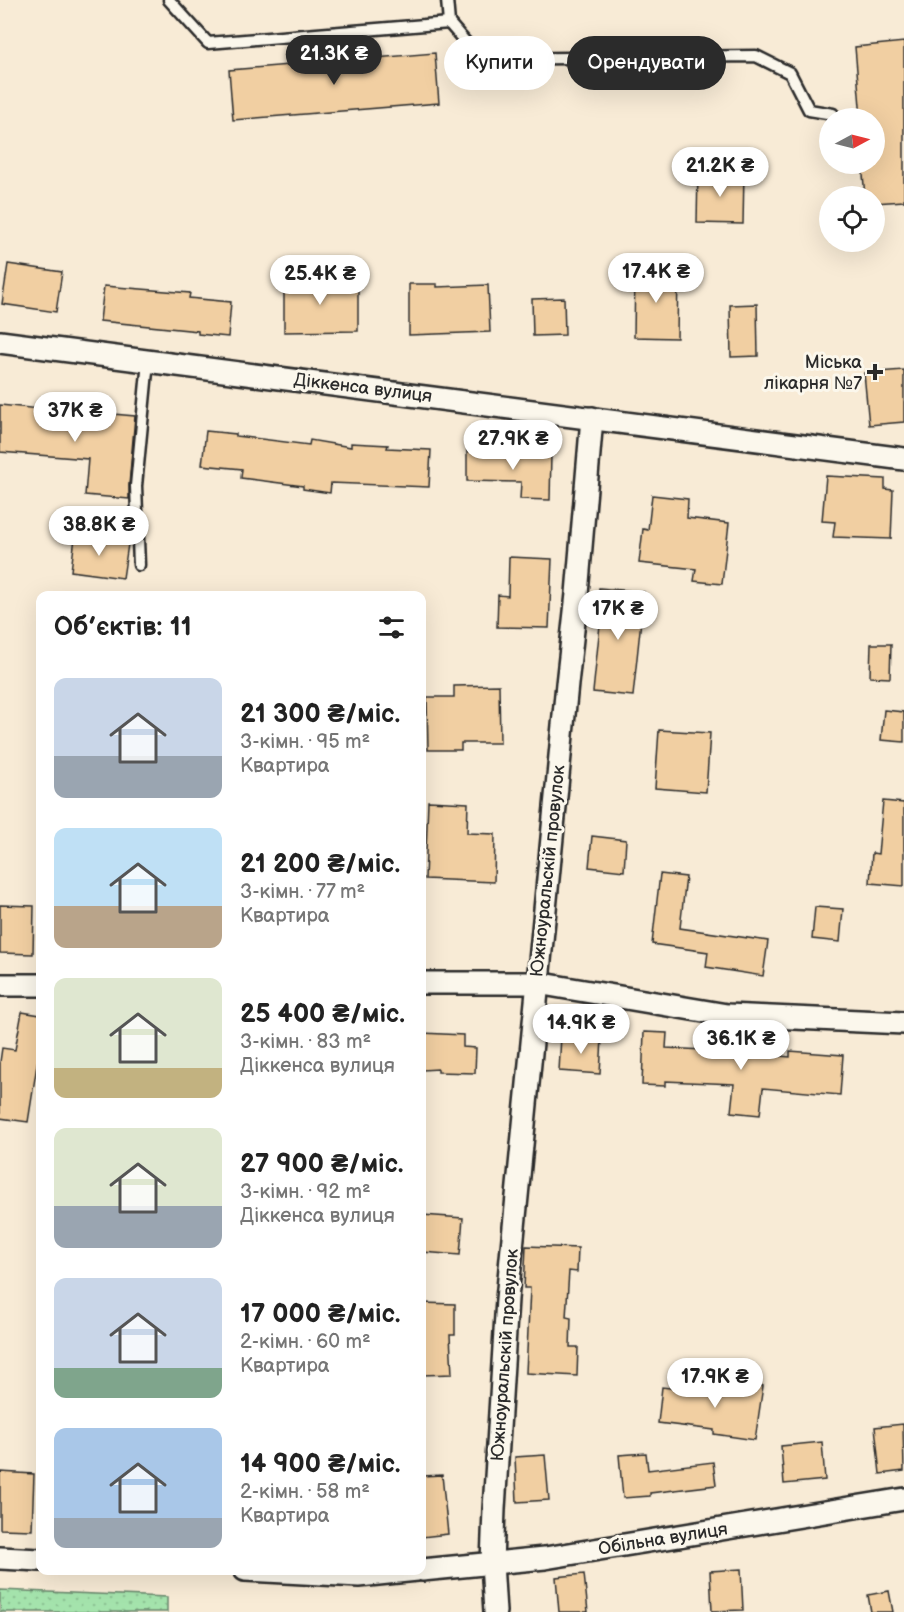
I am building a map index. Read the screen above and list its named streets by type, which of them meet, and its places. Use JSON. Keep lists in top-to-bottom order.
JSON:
{
  "streets": {
    "street": ["Діккенса вулиця", "Южноуральскій провулок", "Обільна вулиця"]
  },
  "crossings": [
    ["Діккенса вулиця", "Южноуральскій провулок"],
    ["Южноуральскій провулок", "Обільна вулиця"]
  ],
  "places": {
    "health": ["Міська лікарня №7"]
  },
  "north": "right",
  "page": {
    "price": [
      "21.3K ₴",
      "21.2K ₴",
      "17.4K ₴",
      "25.4K ₴",
      "37K ₴",
      "27.9K ₴",
      "38.8K ₴",
      "17K ₴",
      "14.9K ₴",
      "36.1K ₴",
      "17.9K ₴"
    ],
    "chip": ["Купити", "Орендувати"],
    "heading": "Об’єктів: 11",
    "list": [
      {
        "name": "21 300 ₴/міс.",
        "note": "3-кімн. · 95 m² · Квартира"
      },
      {
        "name": "21 200 ₴/міс.",
        "note": "3-кімн. · 77 m² · Квартира"
      },
      {
        "name": "25 400 ₴/міс.",
        "note": "3-кімн. · 83 m² · Діккенса вулиця"
      },
      {
        "name": "27 900 ₴/міс.",
        "note": "3-кімн. · 92 m² · Діккенса вулиця"
      },
      {
        "name": "17 000 ₴/міс.",
        "note": "2-кімн. · 60 m² · Квартира"
      },
      {
        "name": "14 900 ₴/міс.",
        "note": "2-кімн. · 58 m² · Квартира"
      }
    ]
  }
}
